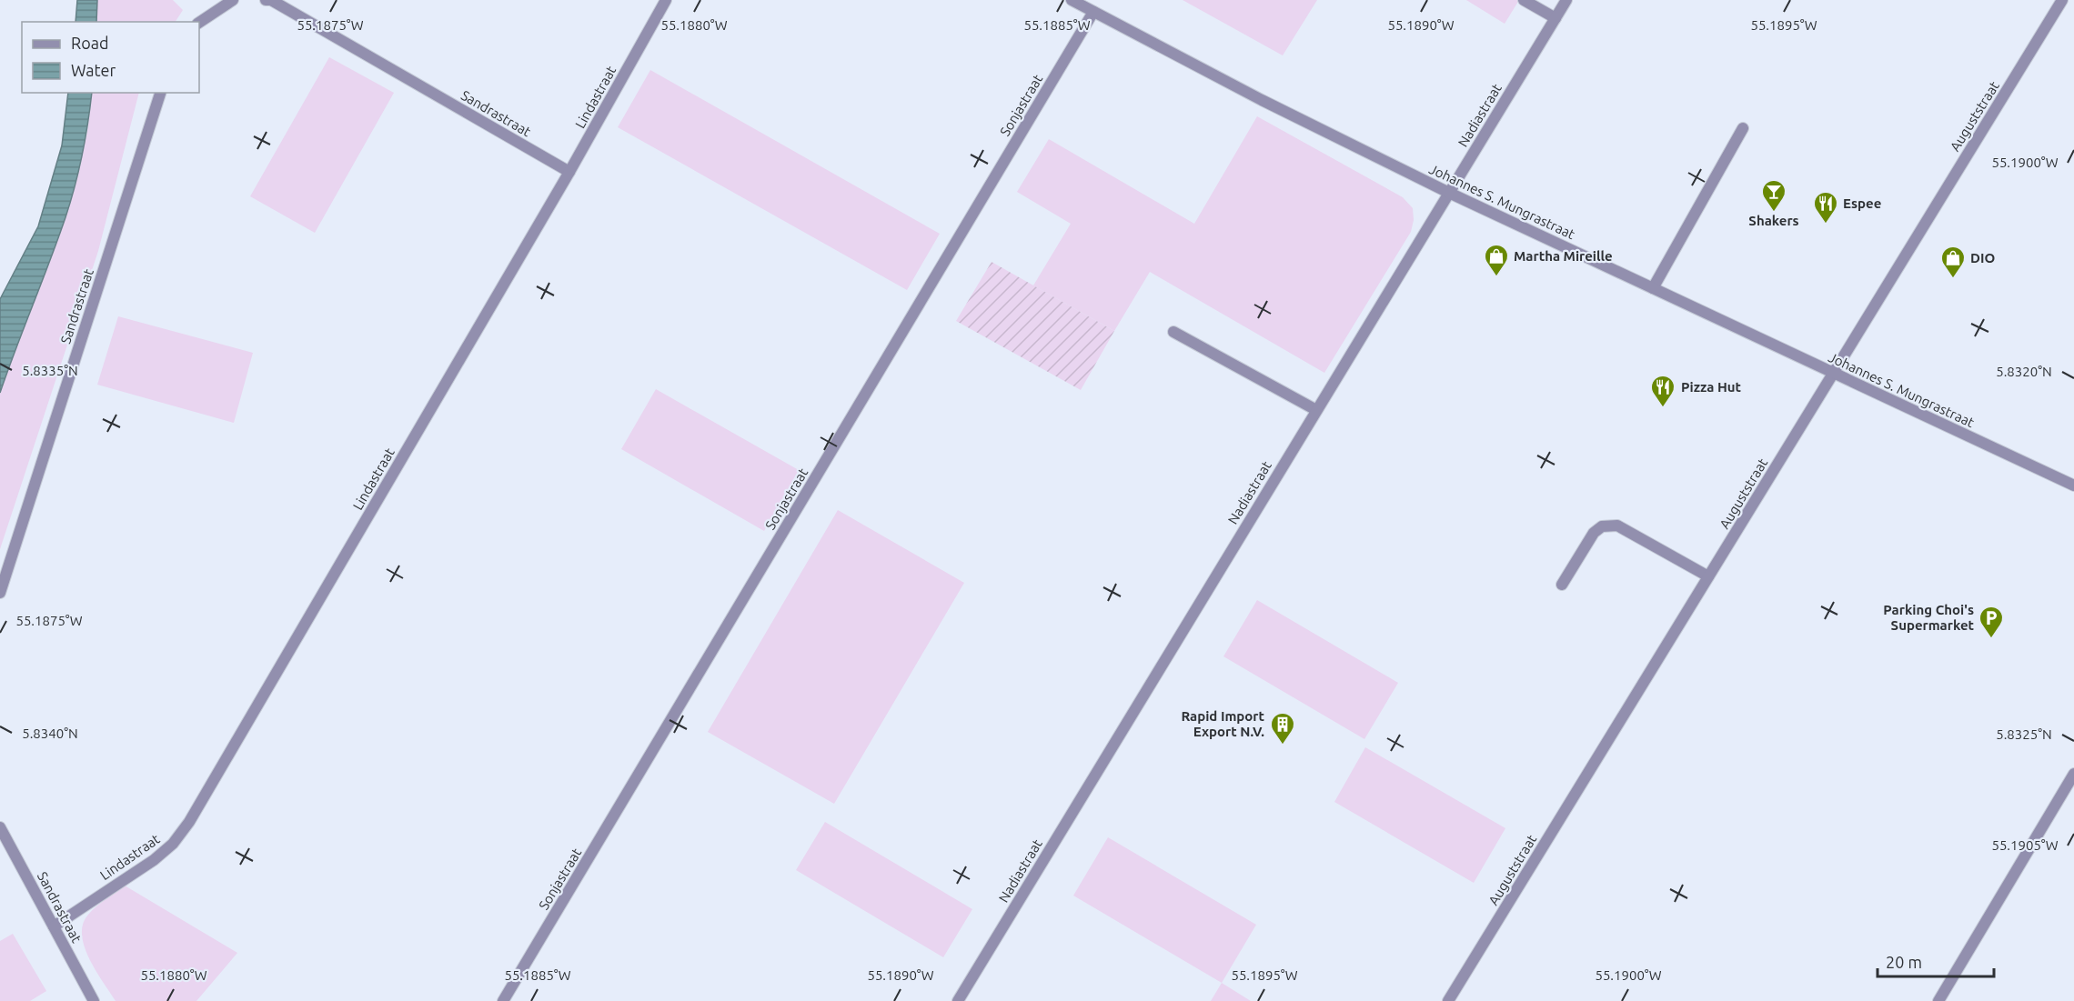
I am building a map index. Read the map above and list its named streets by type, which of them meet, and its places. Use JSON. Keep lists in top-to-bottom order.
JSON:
{
  "streets": {
    "street": [
      "Lindastraat",
      "Sonjastraat",
      "Sandrastraat",
      "Nadiastraat",
      "Auguststraat",
      "Johannes S. Mungrastraat"
    ]
  },
  "crossings": [
    ["Lindastraat", "Sandrastraat"],
    ["Sonjastraat", "Johannes S. Mungrastraat"],
    ["Nadiastraat", "Johannes S. Mungrastraat"],
    ["Auguststraat", "Johannes S. Mungrastraat"]
  ],
  "places": {
    "bar": ["Shakers"],
    "restaurant": ["Espee", "Pizza Hut"],
    "shop": ["Martha Mireille", "DIO"],
    "parking": ["Parking Choi's Supermarket"],
    "building": ["Rapid Import Export N.V."]
  },
  "legend": ["Road", "Water"],
  "scale_bar": "20 m",
  "coordinates": [
    "55.1875°W",
    "55.1880°W",
    "55.1885°W",
    "55.1890°W",
    "55.1895°W",
    "55.1900°W",
    "5.8335°N",
    "5.8320°N",
    "5.8340°N",
    "5.8325°N",
    "55.1905°W"
  ]
}
